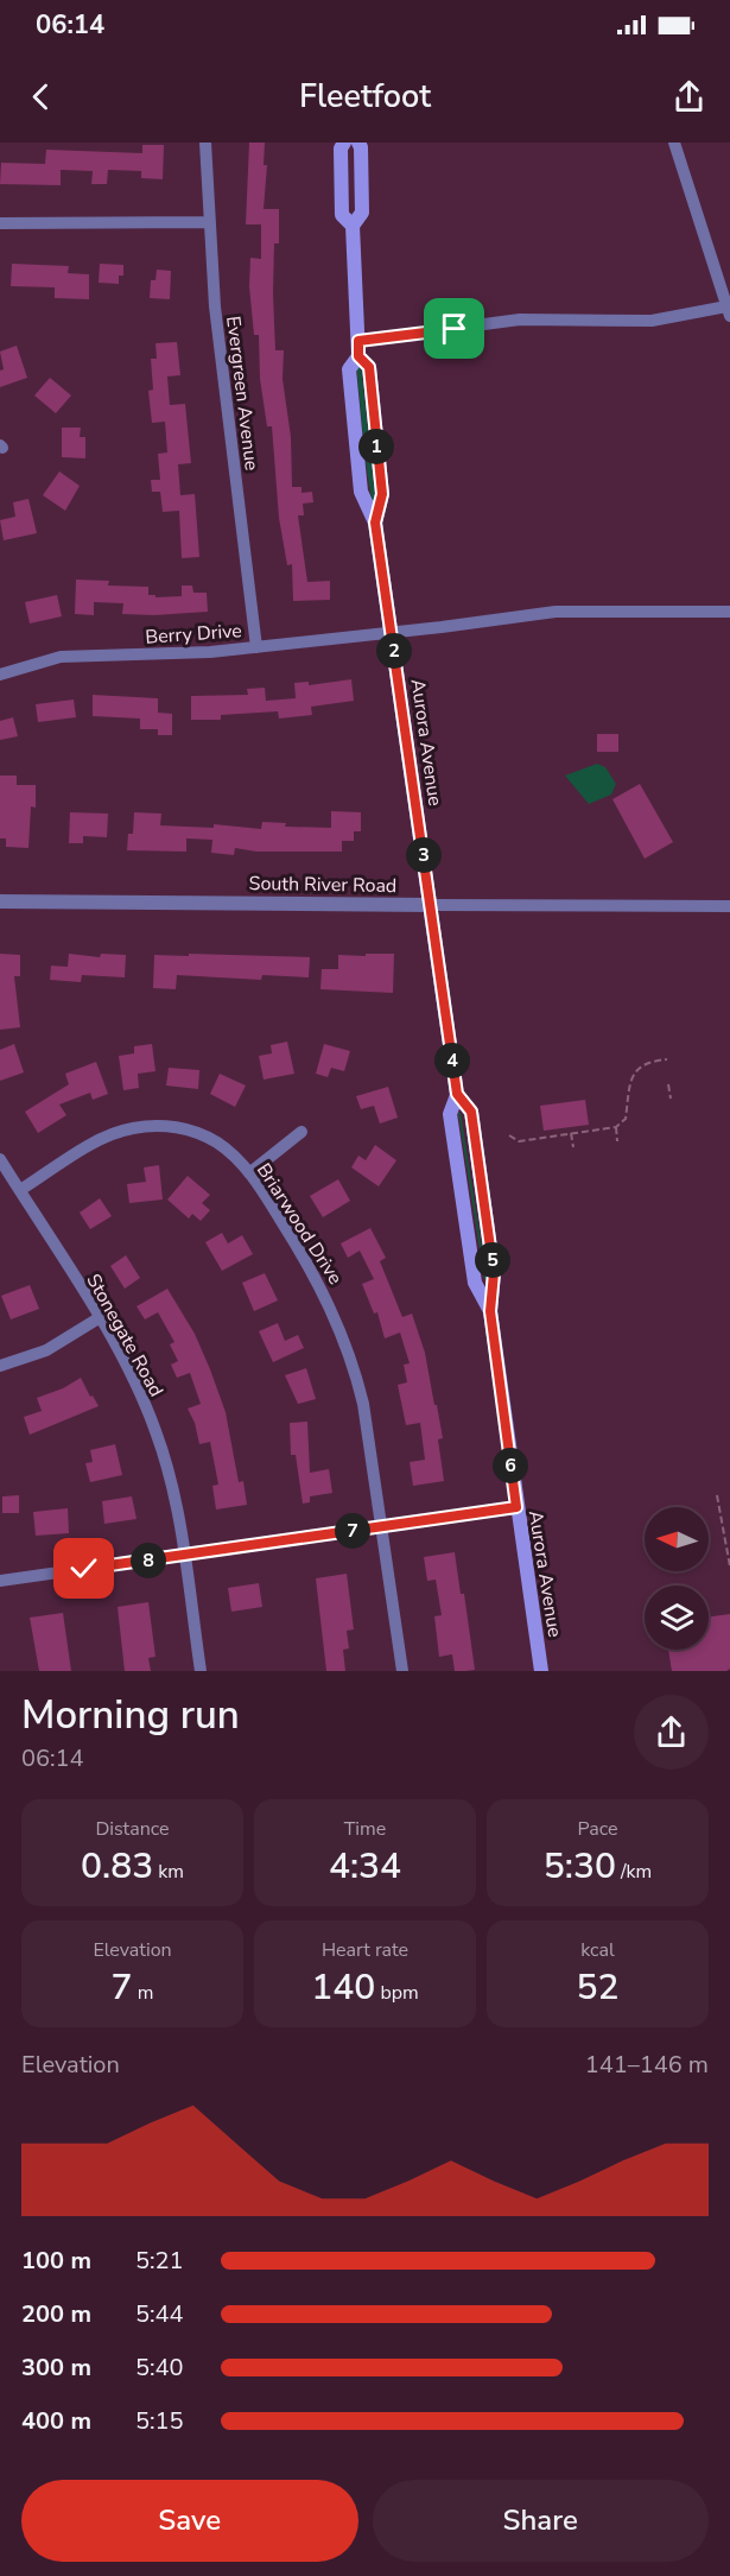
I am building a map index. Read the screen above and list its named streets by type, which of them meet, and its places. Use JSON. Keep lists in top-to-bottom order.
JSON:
{
  "streets": {
    "main road": ["Aurora Avenue"],
    "street": [
      "Evergreen Avenue",
      "Berry Drive",
      "South River Road",
      "Briarwood Drive",
      "Stonegate Road"
    ]
  },
  "crossings": [
    ["Evergreen Avenue", "Berry Drive"],
    ["Berry Drive", "Aurora Avenue"],
    ["Aurora Avenue", "South River Road"],
    ["Briarwood Drive", "Stonegate Road"]
  ],
  "north": "left",
  "page": {
    "status": "06:14",
    "header": "Fleetfoot",
    "pins": [
      "1",
      "2",
      "3",
      "4",
      "5",
      "6",
      "7",
      "8"
    ],
    "heading": ["Morning run", "06:14"],
    "stats": [
      ["Distance", "0.83 km"],
      ["Time", "4:34"],
      ["Pace", "5:30 /km"],
      ["Elevation", "7 m"],
      ["Heart rate", "140 bpm"],
      ["kcal", "52"]
    ],
    "chart": ["Elevation", "141–146 m"],
    "list": [
      {
        "name": "100 m",
        "note": "5:21"
      },
      {
        "name": "200 m",
        "note": "5:44"
      },
      {
        "name": "300 m",
        "note": "5:40"
      },
      {
        "name": "400 m",
        "note": "5:15"
      }
    ],
    "buttons": ["Save", "Share"]
  }
}
